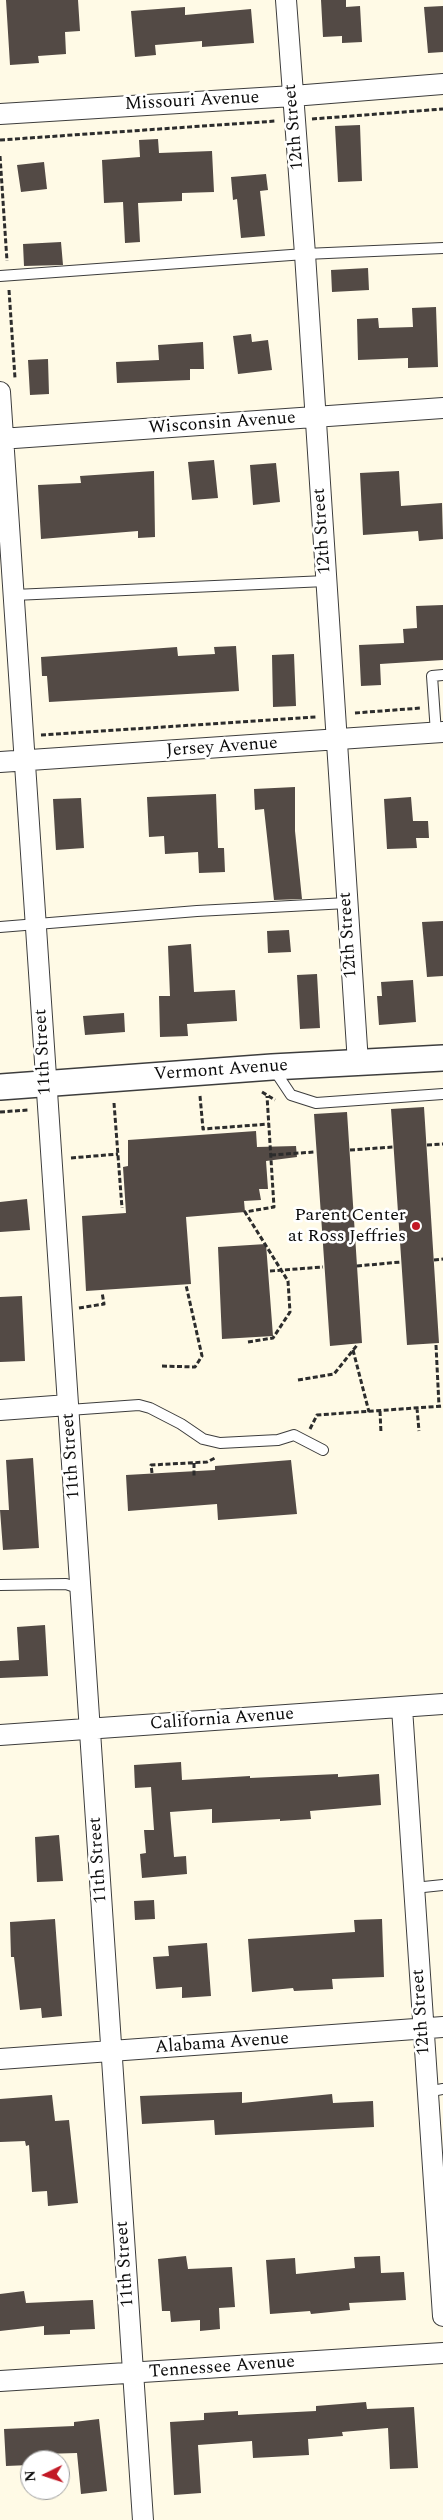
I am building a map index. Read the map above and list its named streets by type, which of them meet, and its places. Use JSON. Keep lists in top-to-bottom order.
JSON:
{
  "streets": {
    "street": [
      "Missouri Avenue",
      "12th Street",
      "Wisconsin Avenue",
      "Jersey Avenue",
      "11th Street",
      "Vermont Avenue",
      "California Avenue",
      "Alabama Avenue",
      "Tennessee Avenue"
    ]
  },
  "crossings": [
    ["Missouri Avenue", "12th Street"],
    ["12th Street", "Wisconsin Avenue"],
    ["12th Street", "Jersey Avenue"],
    ["12th Street", "Vermont Avenue"],
    ["12th Street", "California Avenue"],
    ["12th Street", "Alabama Avenue"],
    ["Wisconsin Avenue", "11th Street"],
    ["Jersey Avenue", "11th Street"],
    ["11th Street", "Vermont Avenue"],
    ["11th Street", "California Avenue"],
    ["11th Street", "Alabama Avenue"],
    ["11th Street", "Tennessee Avenue"]
  ],
  "places": ["Parent Center at Ross Jeffries"],
  "north": "left"
}
